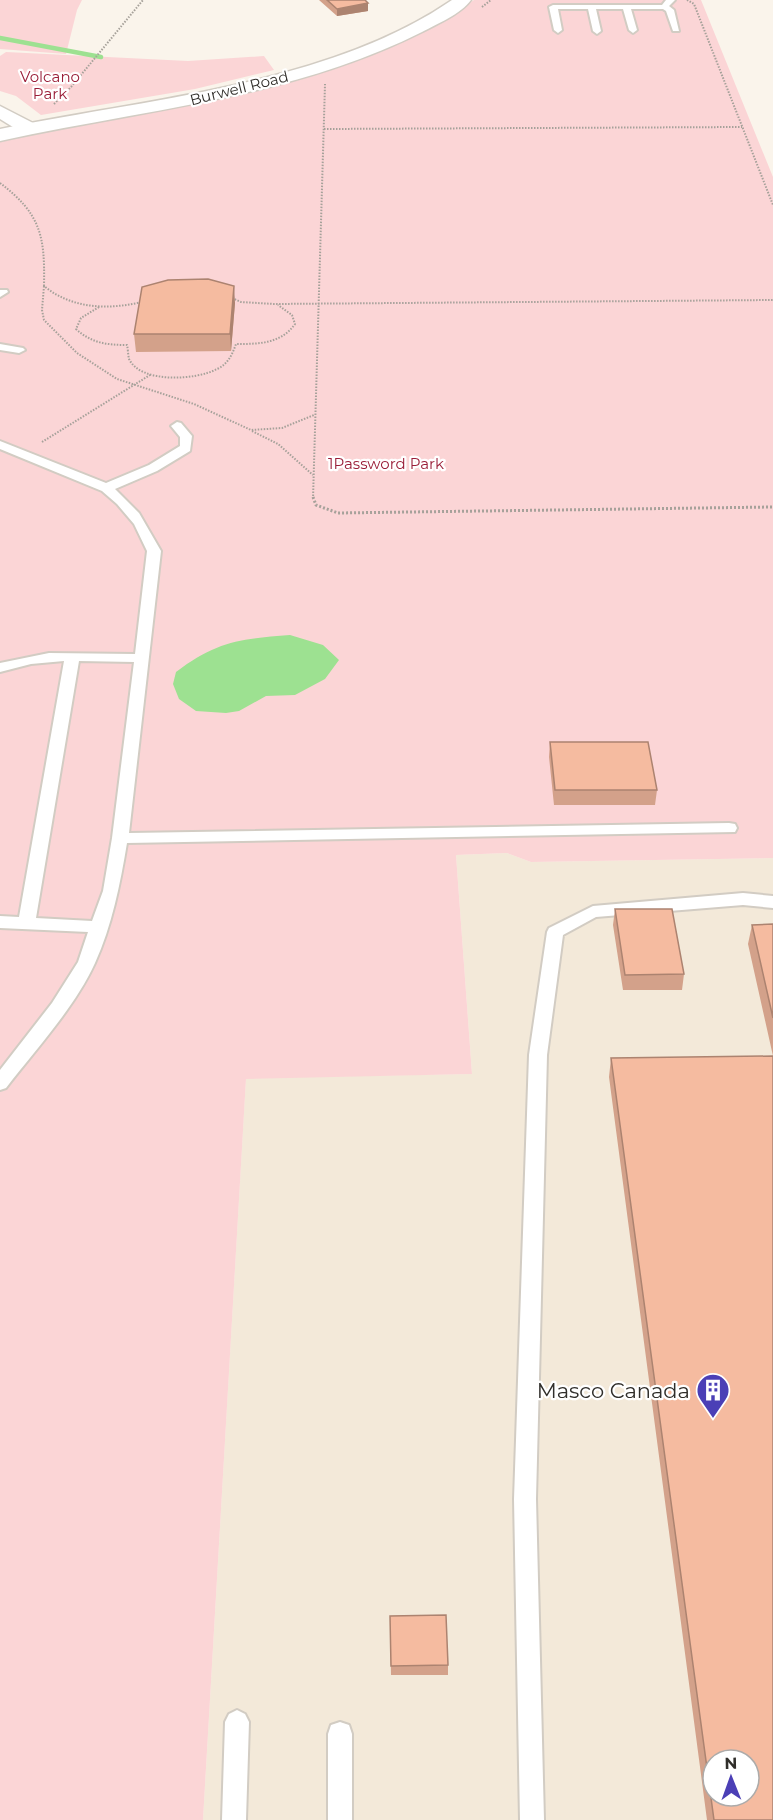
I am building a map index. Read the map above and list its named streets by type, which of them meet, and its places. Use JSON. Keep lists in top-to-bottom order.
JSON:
{
  "streets": {
    "main road": ["Burwell Road"]
  },
  "parks": ["Volcano Park", "1Password Park"],
  "places": {
    "building": ["Masco Canada"]
  },
  "north": "top"
}
